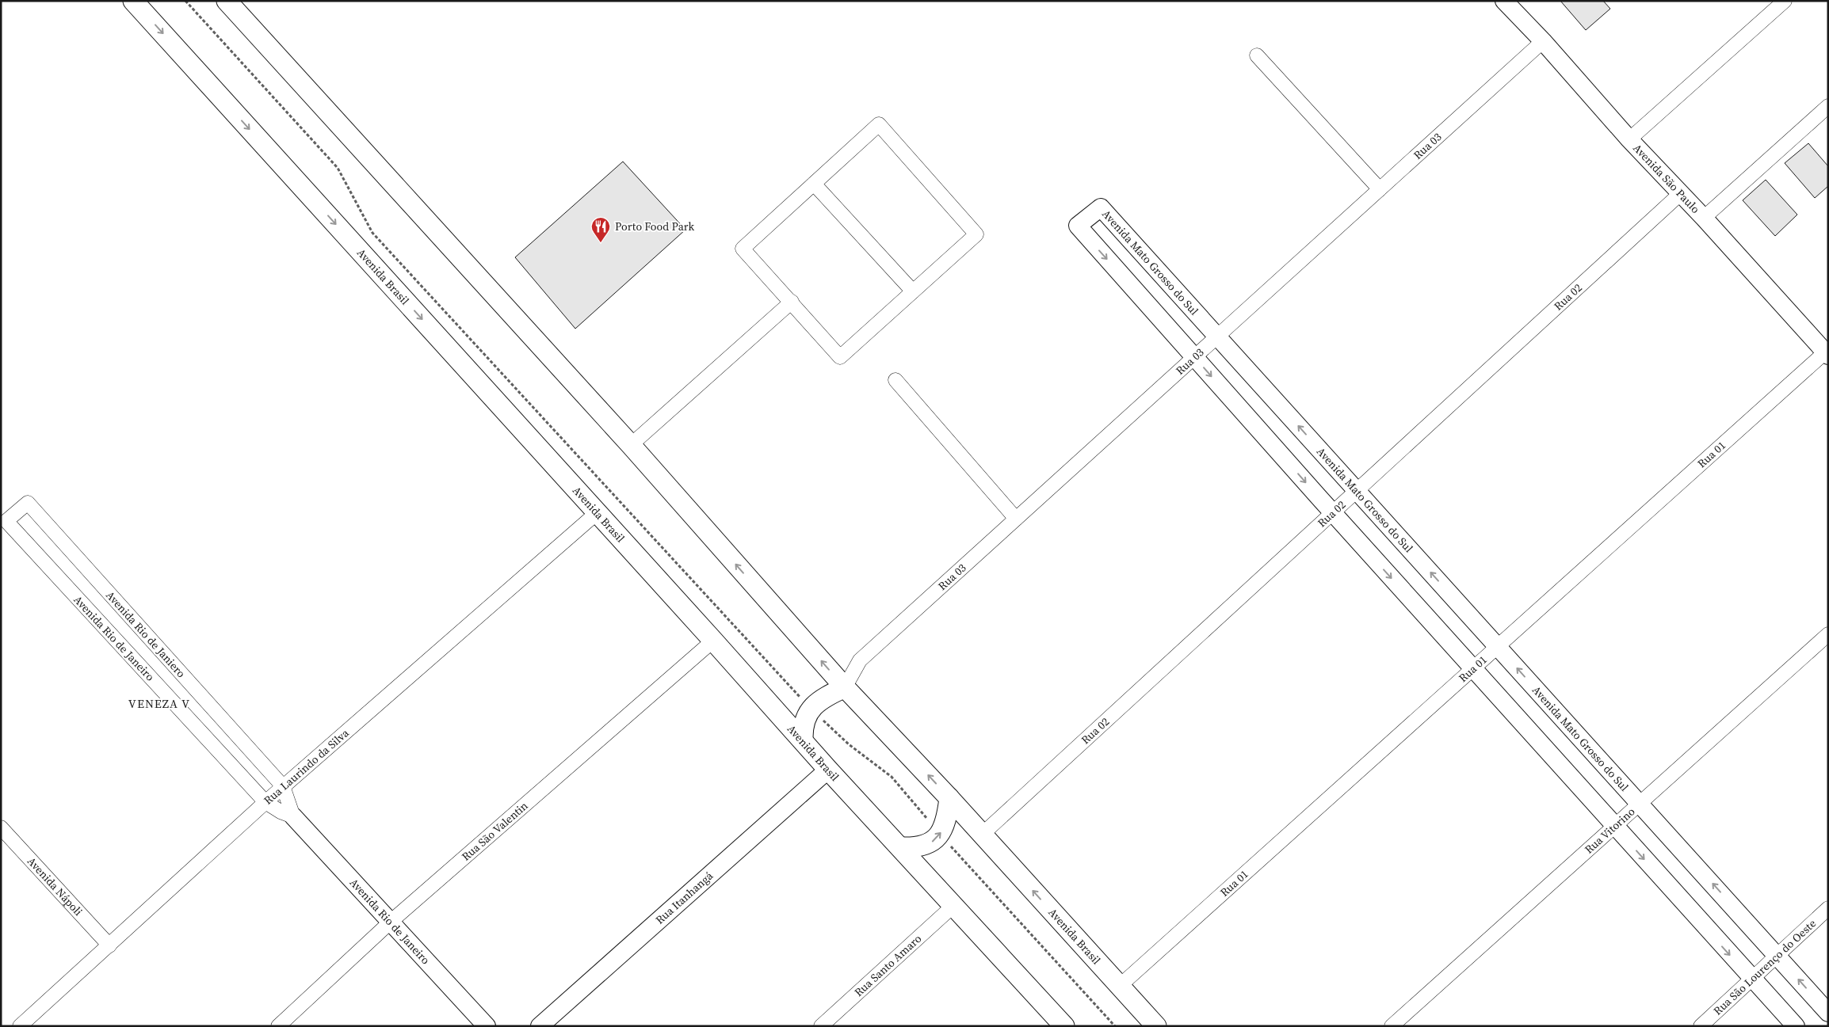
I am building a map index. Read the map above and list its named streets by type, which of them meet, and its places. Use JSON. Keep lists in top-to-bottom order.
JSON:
{
  "streets": {
    "main road": ["Avenida Brasil"],
    "street": [
      "Rua 03",
      "Avenida São Paulo",
      "Avenida Mato Grosso do Sul",
      "Rua 02",
      "Rua 01",
      "Avenida Rio de Janiero",
      "Avenida Rio de Janeiro",
      "Rua Laurindo da Silva",
      "Rua Vitorino",
      "Rua São Valentin",
      "Avenida Nápoli",
      "Rua Itanhangá",
      "Rua Santo Amaro",
      "Rua São Lourenço do Oeste"
    ]
  },
  "crossings": [
    ["Rua 03", "Avenida São Paulo"],
    ["Rua 03", "Avenida Mato Grosso do Sul"],
    ["Rua 03", "Avenida Brasil"],
    ["Avenida São Paulo", "Rua 02"],
    ["Avenida São Paulo", "Rua 01"],
    ["Avenida Mato Grosso do Sul", "Rua 02"],
    ["Avenida Mato Grosso do Sul", "Rua 01"],
    ["Avenida Mato Grosso do Sul", "Rua Vitorino"],
    ["Avenida Mato Grosso do Sul", "Rua São Lourenço do Oeste"],
    ["Avenida Brasil", "Rua 02"],
    ["Avenida Brasil", "Rua 01"],
    ["Avenida Brasil", "Rua Laurindo da Silva"],
    ["Avenida Brasil", "Rua São Valentin"],
    ["Avenida Brasil", "Rua Itanhangá"],
    ["Avenida Brasil", "Rua Santo Amaro"],
    ["Avenida Rio de Janiero", "Avenida Rio de Janeiro"],
    ["Avenida Rio de Janiero", "Rua Laurindo da Silva"],
    ["Avenida Rio de Janeiro", "Rua Laurindo da Silva"],
    ["Avenida Rio de Janeiro", "Rua São Valentin"],
    ["Rua Laurindo da Silva", "Avenida Nápoli"]
  ],
  "districts": ["VENEZA V"],
  "places": {
    "restaurant": ["Porto Food Park"]
  }
}
